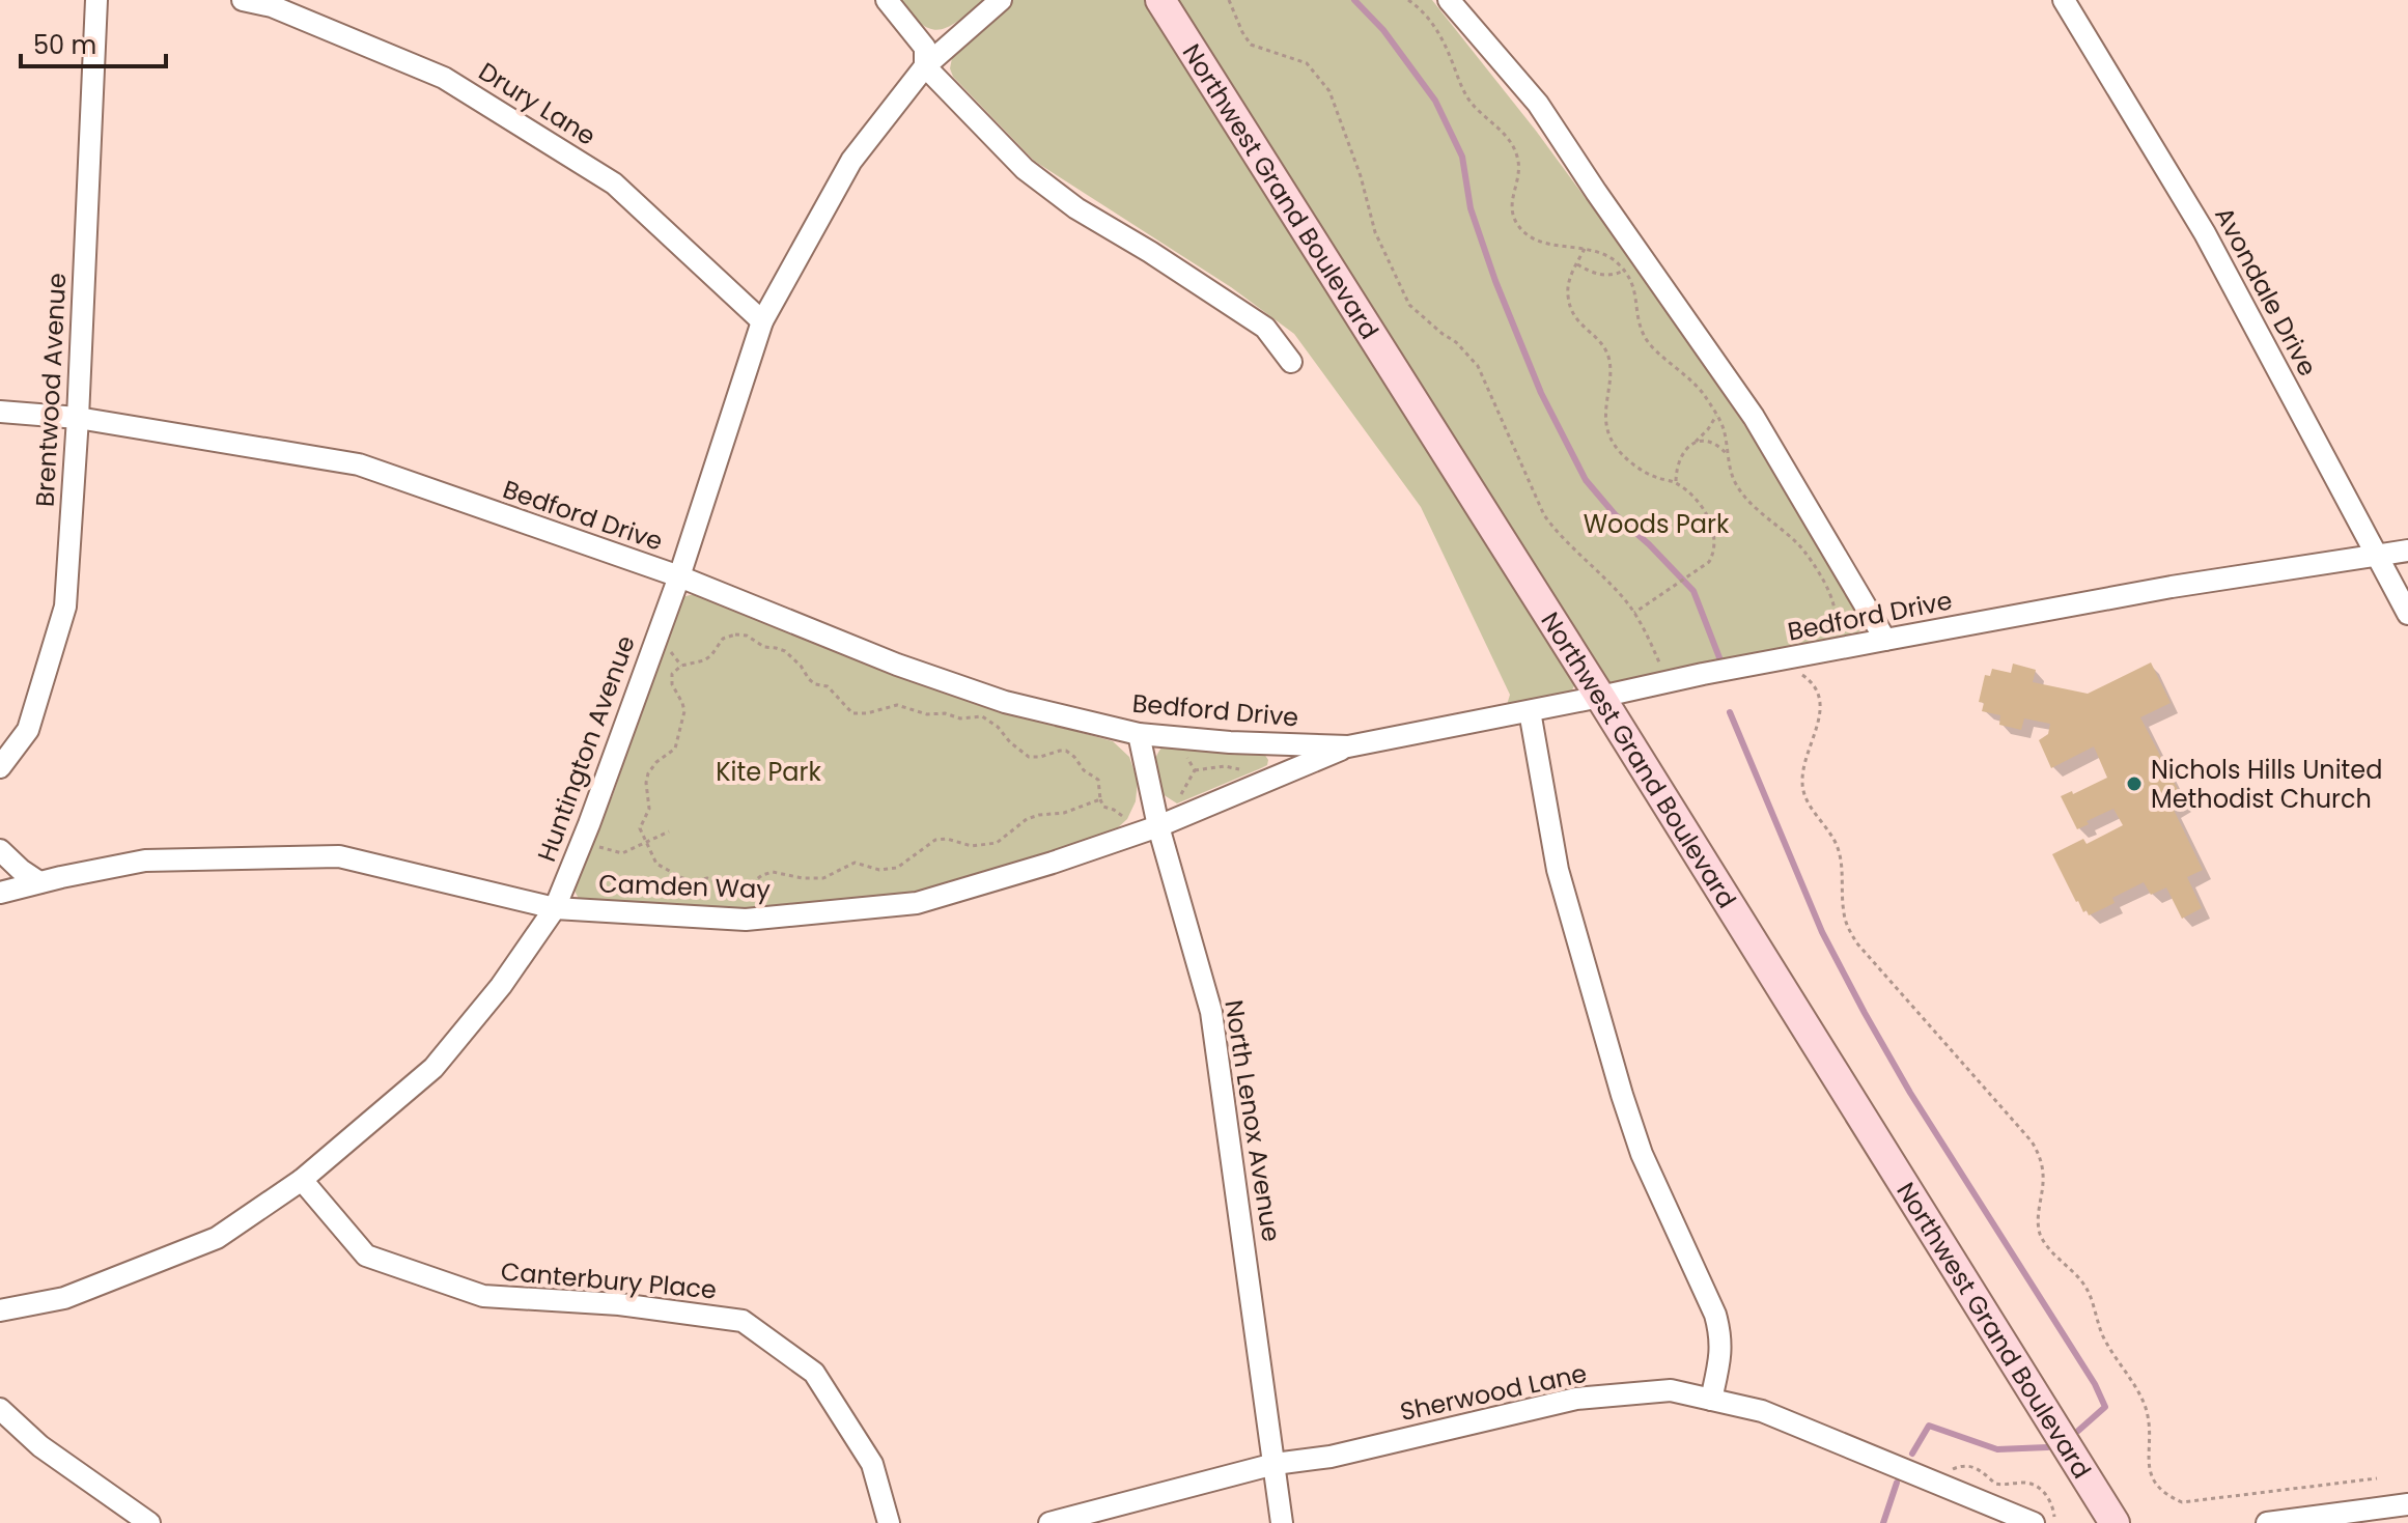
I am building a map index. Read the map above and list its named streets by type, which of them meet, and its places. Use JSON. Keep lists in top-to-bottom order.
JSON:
{
  "streets": {
    "street": [
      "Drury Lane",
      "Northwest Grand Boulevard",
      "Avondale Drive",
      "Brentwood Avenue",
      "Bedford Drive",
      "Huntington Avenue",
      "Camden Way",
      "North Lenox Avenue",
      "Canterbury Place",
      "Sherwood Lane"
    ]
  },
  "crossings": [
    ["Drury Lane", "Huntington Avenue"],
    ["Northwest Grand Boulevard", "Bedford Drive"],
    ["Avondale Drive", "Bedford Drive"],
    ["Brentwood Avenue", "Bedford Drive"],
    ["Bedford Drive", "Huntington Avenue"],
    ["Bedford Drive", "Camden Way"],
    ["Bedford Drive", "North Lenox Avenue"],
    ["Huntington Avenue", "Camden Way"],
    ["Huntington Avenue", "Canterbury Place"],
    ["Camden Way", "North Lenox Avenue"],
    ["North Lenox Avenue", "Sherwood Lane"]
  ],
  "parks": ["Woods Park", "Kite Park"],
  "places": ["Nichols Hills United Methodist Church"],
  "scale_bar": "50 m"
}
